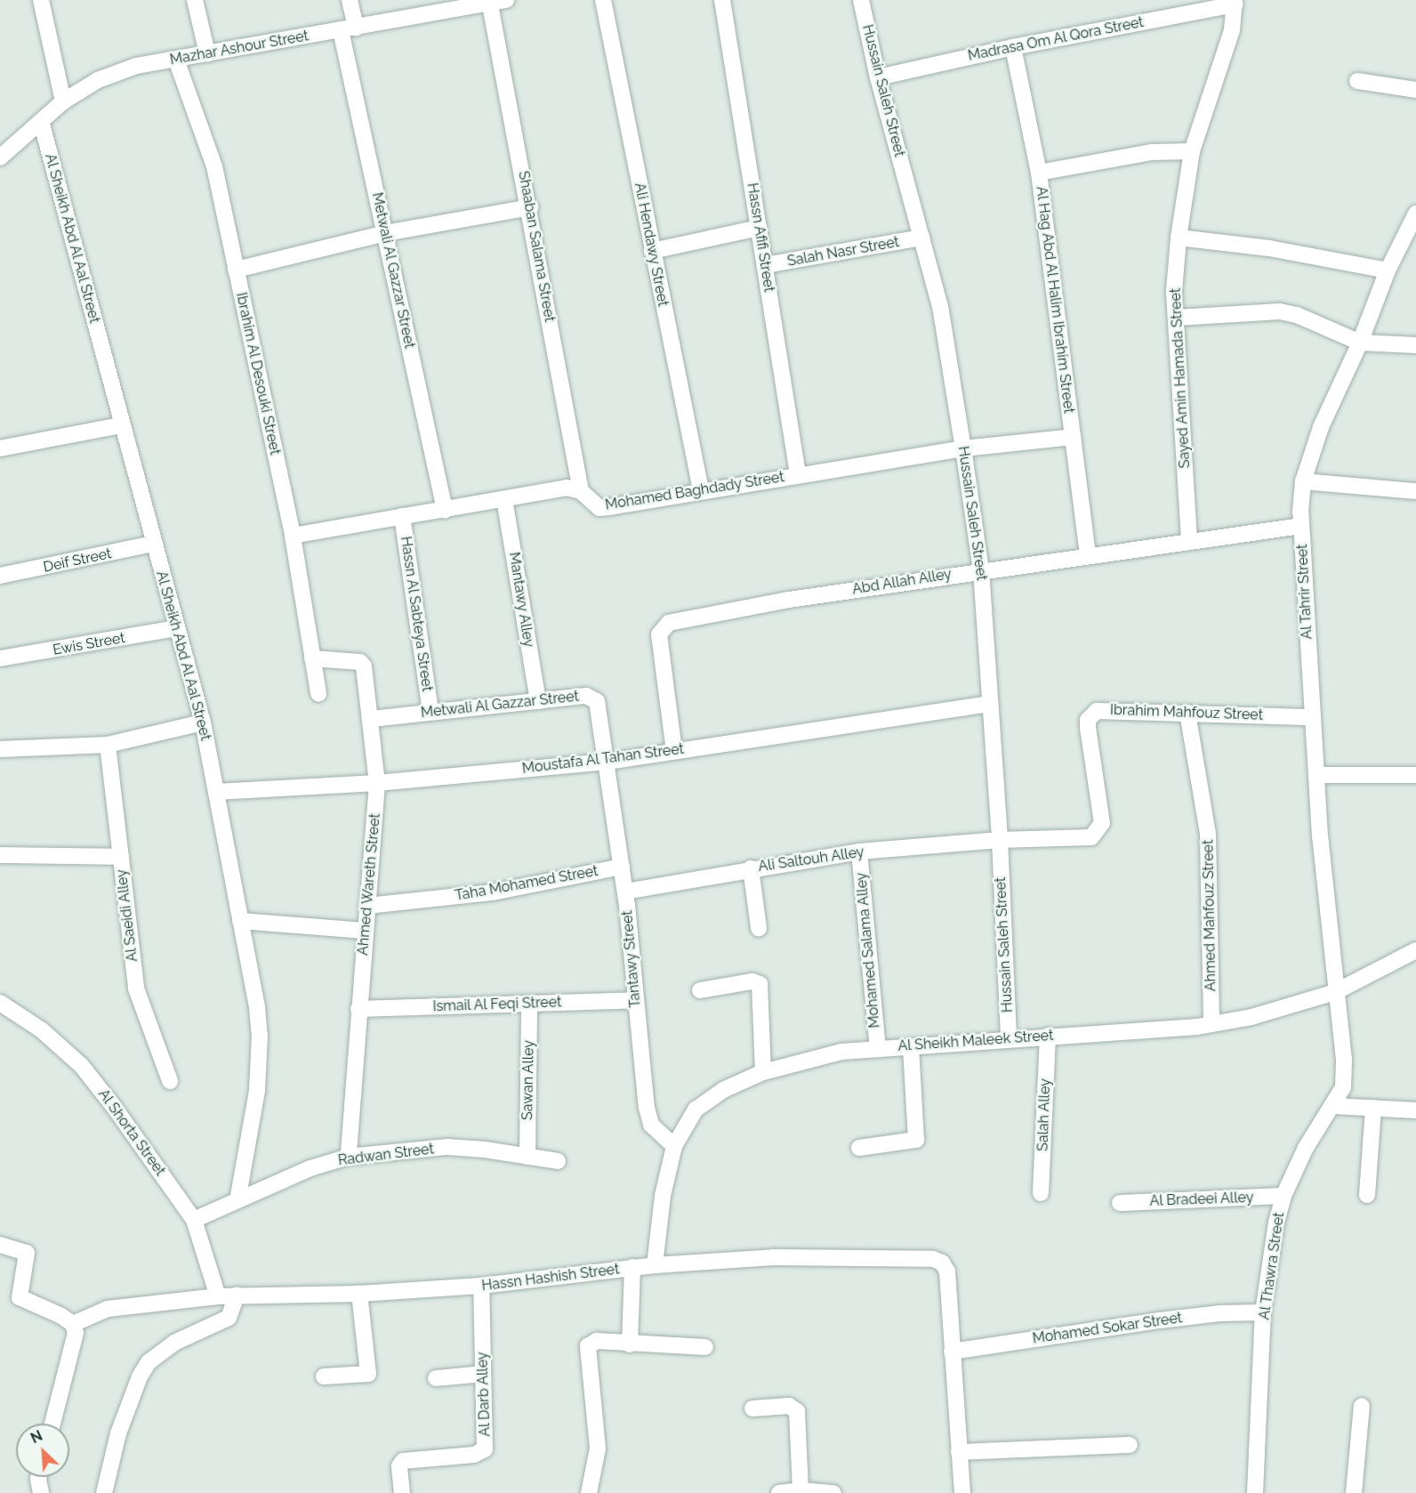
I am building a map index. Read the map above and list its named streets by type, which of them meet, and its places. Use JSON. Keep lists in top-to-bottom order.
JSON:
{
  "streets": {
    "street": [
      "Madrasa Om Al Qora Street",
      "Mazhar Ashour Street",
      "Hussain Saleh Street",
      "Hassn Afifi Street",
      "Al Sheikh Abd Al Aal Street",
      "Ali Hendawy Street",
      "Shaaban Salama Street",
      "Salah Nasr Street",
      "Metwali Al Gazzar Street",
      "Al Hag Abd Al Halim Ibrahim Street",
      "Ibrahim Al Desouki Street",
      "Sayed Amin Hamada Street",
      "Mohamed Baghdady Street",
      "Deif Street",
      "Abd Allah Alley",
      "Al Tahrir Street",
      "Mantawy Alley",
      "Hassn Al Sabteya Street",
      "Ewis Street",
      "Ibrahim Mahfouz Street",
      "Moustafa Al Tahan Street",
      "Ali Saltouh Alley",
      "Taha Mohamed Street",
      "Ahmed Wareth Street",
      "Al Saeidi Alley",
      "Ahmed Mahfouz Street",
      "Mohamed Salama Alley",
      "Tantawy Street",
      "Ismail Al Feqi Street",
      "Al Sheikh Maleek Street",
      "Sawan Alley",
      "Salah Alley",
      "Al Shorta Street",
      "Radwan Street",
      "Al Bradeei Alley",
      "Al Thawra Street",
      "Hassn Hashish Street",
      "Mohamed Sokar Street",
      "Al Darb Alley"
    ]
  },
  "crossings": [
    ["Madrasa Om Al Qora Street", "Hussain Saleh Street"],
    ["Madrasa Om Al Qora Street", "Al Hag Abd Al Halim Ibrahim Street"],
    ["Madrasa Om Al Qora Street", "Sayed Amin Hamada Street"],
    ["Mazhar Ashour Street", "Al Sheikh Abd Al Aal Street"],
    ["Mazhar Ashour Street", "Shaaban Salama Street"],
    ["Mazhar Ashour Street", "Metwali Al Gazzar Street"],
    ["Mazhar Ashour Street", "Ibrahim Al Desouki Street"],
    ["Hussain Saleh Street", "Salah Nasr Street"],
    ["Hussain Saleh Street", "Mohamed Baghdady Street"],
    ["Hussain Saleh Street", "Abd Allah Alley"],
    ["Hussain Saleh Street", "Ibrahim Mahfouz Street"],
    ["Hussain Saleh Street", "Moustafa Al Tahan Street"],
    ["Hussain Saleh Street", "Ali Saltouh Alley"],
    ["Hussain Saleh Street", "Al Sheikh Maleek Street"],
    ["Hassn Afifi Street", "Salah Nasr Street"],
    ["Hassn Afifi Street", "Mohamed Baghdady Street"],
    ["Al Sheikh Abd Al Aal Street", "Deif Street"],
    ["Al Sheikh Abd Al Aal Street", "Ewis Street"],
    ["Al Sheikh Abd Al Aal Street", "Moustafa Al Tahan Street"],
    ["Al Sheikh Abd Al Aal Street", "Radwan Street"],
    ["Ali Hendawy Street", "Mohamed Baghdady Street"],
    ["Shaaban Salama Street", "Mohamed Baghdady Street"],
    ["Metwali Al Gazzar Street", "Mantawy Alley"],
    ["Metwali Al Gazzar Street", "Hassn Al Sabteya Street"],
    ["Metwali Al Gazzar Street", "Moustafa Al Tahan Street"],
    ["Metwali Al Gazzar Street", "Ahmed Wareth Street"],
    ["Metwali Al Gazzar Street", "Tantawy Street"],
    ["Al Hag Abd Al Halim Ibrahim Street", "Mohamed Baghdady Street"],
    ["Al Hag Abd Al Halim Ibrahim Street", "Abd Allah Alley"],
    ["Ibrahim Al Desouki Street", "Ahmed Wareth Street"],
    ["Sayed Amin Hamada Street", "Abd Allah Alley"],
    ["Abd Allah Alley", "Al Tahrir Street"],
    ["Abd Allah Alley", "Moustafa Al Tahan Street"],
    ["Al Tahrir Street", "Ibrahim Mahfouz Street"],
    ["Al Tahrir Street", "Al Sheikh Maleek Street"],
    ["Al Tahrir Street", "Al Thawra Street"],
    ["Ibrahim Mahfouz Street", "Ali Saltouh Alley"],
    ["Ibrahim Mahfouz Street", "Ahmed Mahfouz Street"],
    ["Moustafa Al Tahan Street", "Ahmed Wareth Street"],
    ["Moustafa Al Tahan Street", "Tantawy Street"],
    ["Ali Saltouh Alley", "Mohamed Salama Alley"],
    ["Ali Saltouh Alley", "Tantawy Street"],
    ["Taha Mohamed Street", "Ahmed Wareth Street"],
    ["Taha Mohamed Street", "Tantawy Street"],
    ["Ahmed Wareth Street", "Ismail Al Feqi Street"],
    ["Ahmed Wareth Street", "Radwan Street"],
    ["Ahmed Mahfouz Street", "Al Sheikh Maleek Street"],
    ["Mohamed Salama Alley", "Al Sheikh Maleek Street"],
    ["Tantawy Street", "Ismail Al Feqi Street"],
    ["Tantawy Street", "Al Sheikh Maleek Street"],
    ["Ismail Al Feqi Street", "Sawan Alley"],
    ["Al Sheikh Maleek Street", "Salah Alley"],
    ["Al Sheikh Maleek Street", "Al Thawra Street"],
    ["Al Sheikh Maleek Street", "Hassn Hashish Street"],
    ["Sawan Alley", "Radwan Street"],
    ["Al Shorta Street", "Radwan Street"],
    ["Al Shorta Street", "Hassn Hashish Street"],
    ["Al Bradeei Alley", "Al Thawra Street"],
    ["Al Thawra Street", "Mohamed Sokar Street"],
    ["Hassn Hashish Street", "Mohamed Sokar Street"],
    ["Hassn Hashish Street", "Al Darb Alley"]
  ],
  "north": "top left"
}
